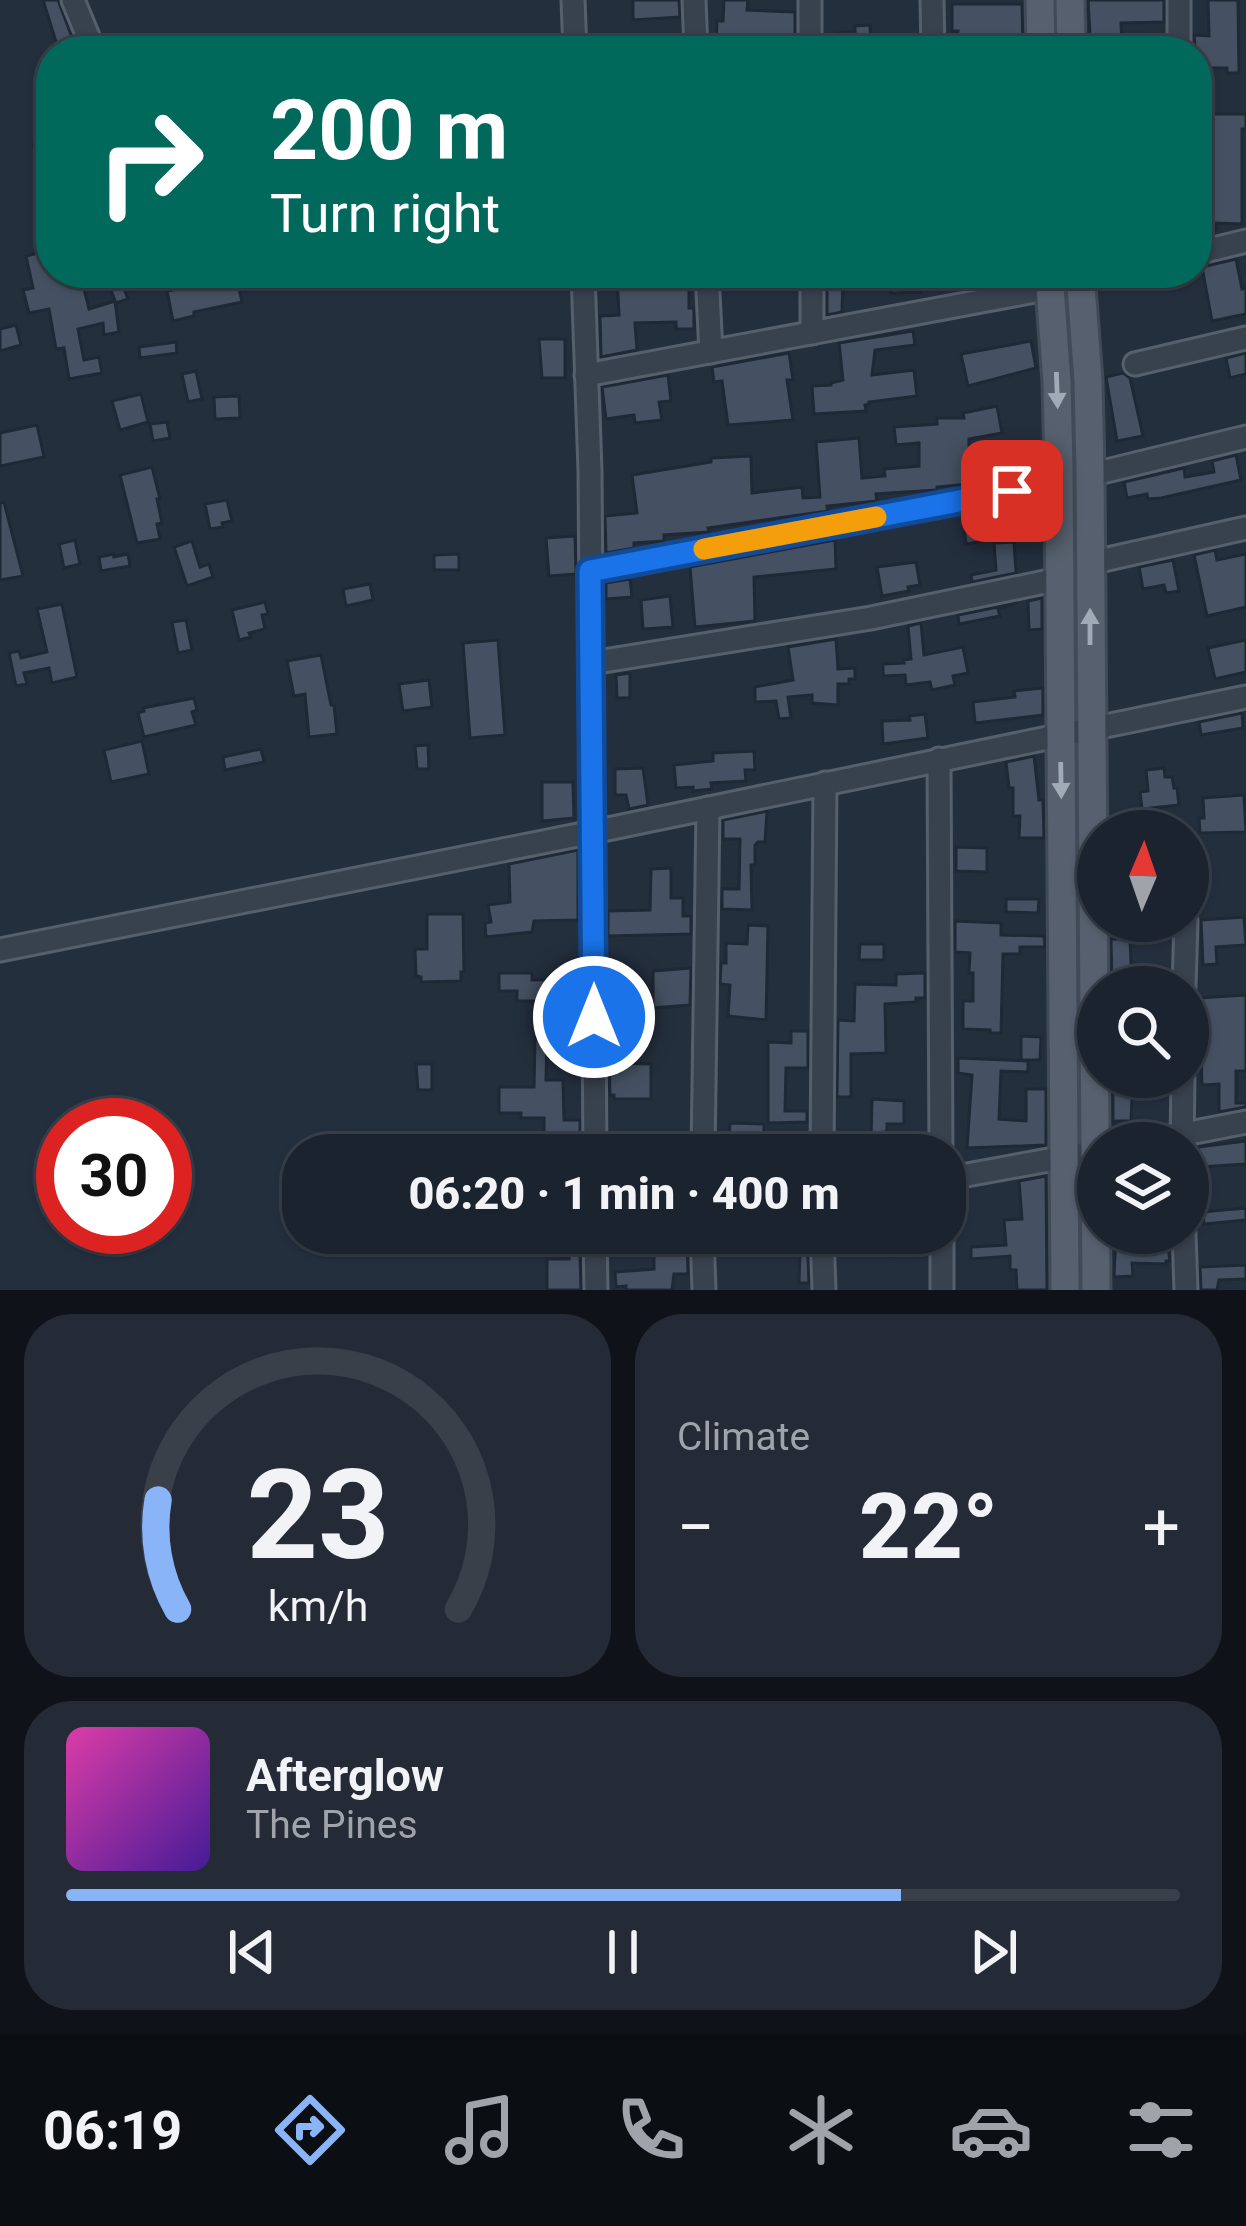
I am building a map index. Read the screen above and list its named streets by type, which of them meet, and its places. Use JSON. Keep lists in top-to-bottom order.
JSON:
{
  "north": "top",
  "page": {
    "turn": ["200 m", "Turn right"],
    "limit": "30",
    "trip": "06:20 · 1 min · 400 m",
    "tile": "Climate",
    "heat": ["−", "22°", "+"],
    "song": ["Afterglow", "The Pines"],
    "tabs": "06:19",
    "gauge": ["23", "km/h"]
  }
}
